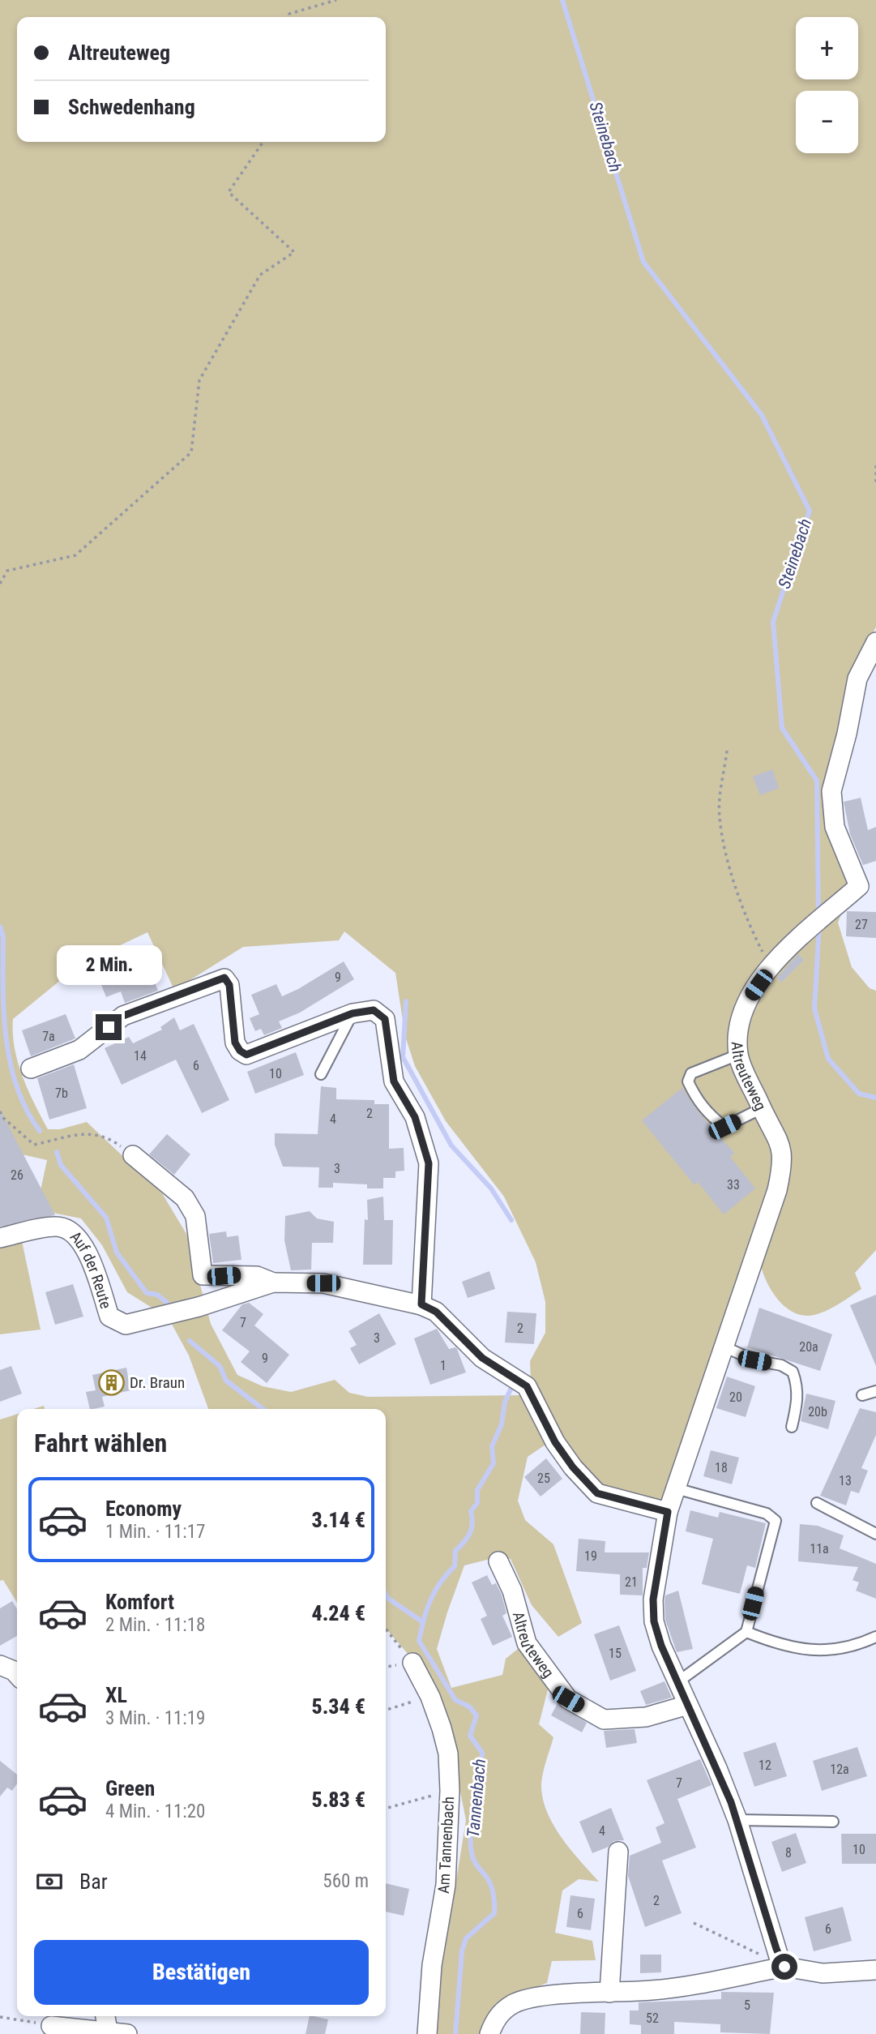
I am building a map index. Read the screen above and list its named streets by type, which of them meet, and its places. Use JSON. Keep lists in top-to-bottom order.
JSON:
{
  "streets": {
    "street": ["Altreuteweg", "Auf der Reute", "Am Tannenbach"]
  },
  "crossings": [
    ["Altreuteweg", "Auf der Reute"]
  ],
  "water": ["Steinebach", "Tannenbach"],
  "places": {
    "building": ["Dr. Braun"]
  },
  "house_numbers": [
    "27",
    "9",
    "7a",
    "14",
    "6",
    "10",
    "7b",
    "2",
    "4",
    "3",
    "26",
    "33",
    "7",
    "2",
    "3",
    "20a",
    "9",
    "1",
    "20",
    "20b",
    "18",
    "25",
    "13",
    "11a",
    "19",
    "21",
    "15",
    "12",
    "12a",
    "7",
    "4",
    "10",
    "8",
    "2",
    "6",
    "6",
    "5",
    "52"
  ],
  "page": {
    "map_buttons": ["+", "−"],
    "banner": ["Altreuteweg", "Schwedenhang"],
    "bubble": "2 Min.",
    "heading": "Fahrt wählen",
    "list": [
      {
        "name": "Economy",
        "note": "1 Min. · 11:17",
        "value": "3.14 €"
      },
      {
        "name": "Komfort",
        "note": "2 Min. · 11:18",
        "value": "4.24 €"
      },
      {
        "name": "XL",
        "note": "3 Min. · 11:19",
        "value": "5.34 €"
      },
      {
        "name": "Green",
        "note": "4 Min. · 11:20",
        "value": "5.83 €"
      }
    ],
    "pay": ["Bar", "560 m"],
    "buttons": "Bestätigen"
  }
}
